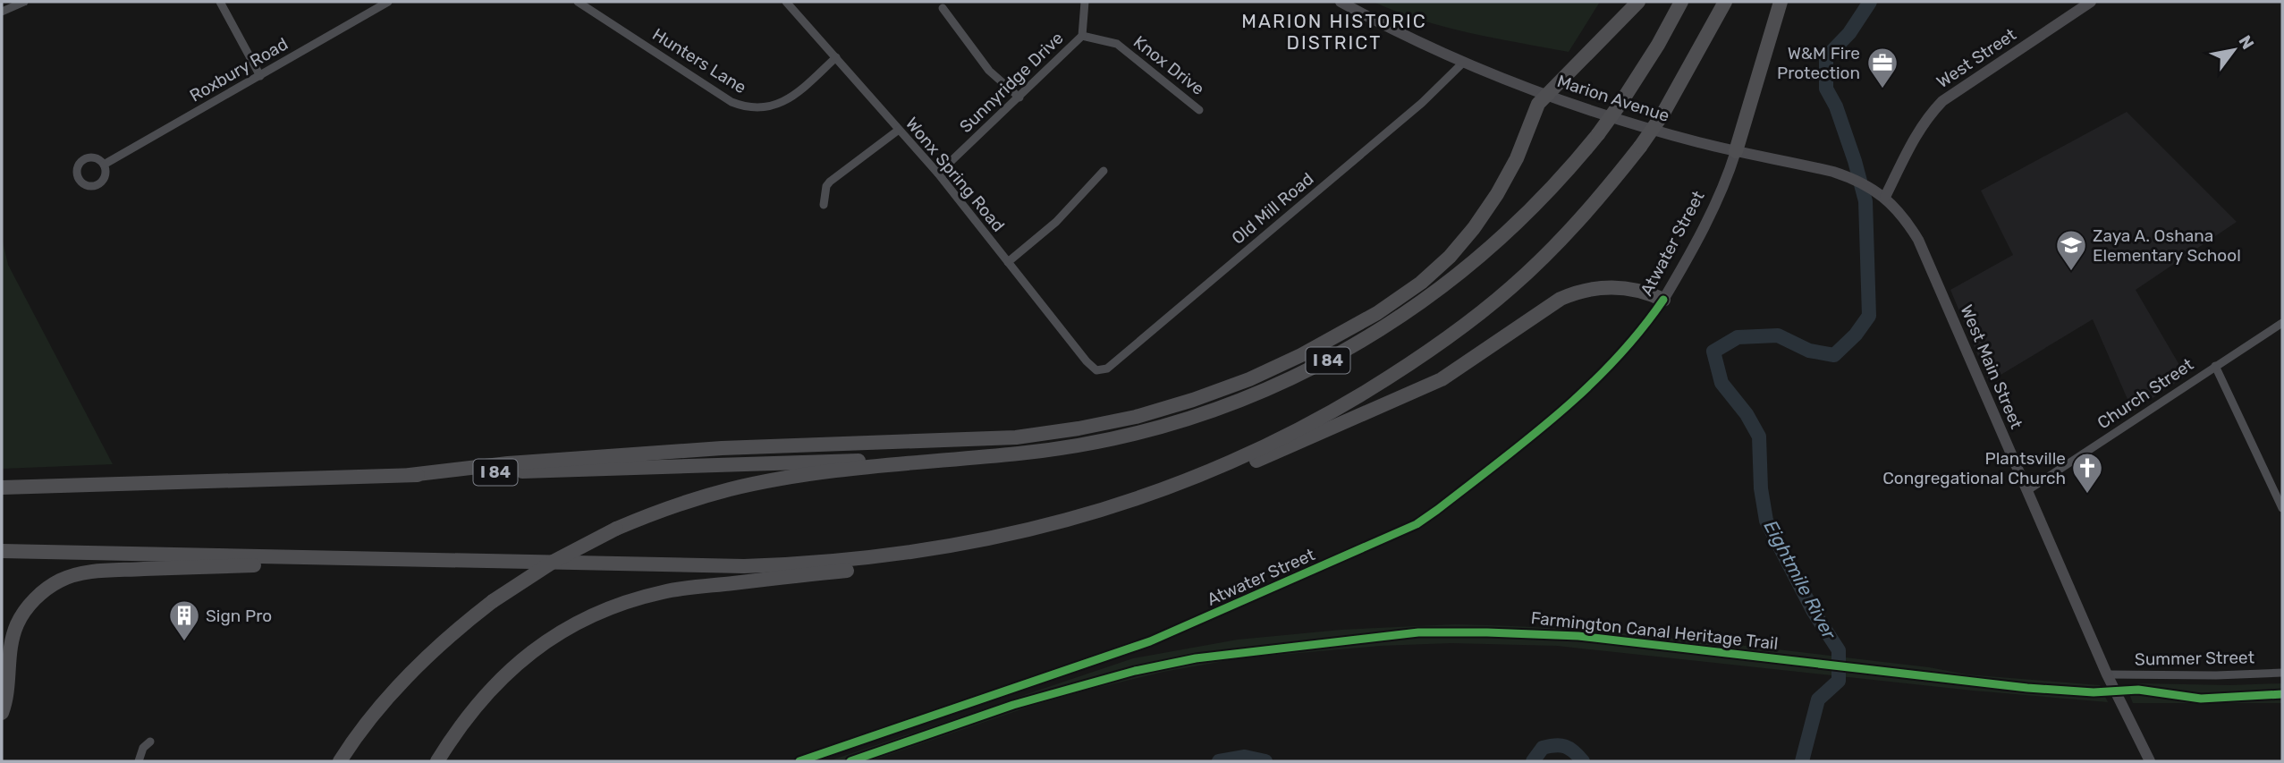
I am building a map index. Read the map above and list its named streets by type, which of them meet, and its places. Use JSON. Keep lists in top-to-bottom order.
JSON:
{
  "streets": {
    "highway": ["I 84"],
    "main road": [
      "West Street",
      "Marion Avenue",
      "Atwater Street",
      "West Main Street"
    ],
    "street": [
      "Hunters Lane",
      "Knox Drive",
      "Roxbury Road",
      "Sunnyridge Drive",
      "Wonx Spring Road",
      "Old Mill Road",
      "Church Street",
      "Summer Street"
    ],
    "cycle path": ["Farmington Canal Heritage Trail"]
  },
  "crossings": [
    ["West Street", "Marion Avenue"],
    ["West Street", "West Main Street"],
    ["Hunters Lane", "Wonx Spring Road"],
    ["Knox Drive", "Sunnyridge Drive"],
    ["Sunnyridge Drive", "Wonx Spring Road"],
    ["Marion Avenue", "Old Mill Road"],
    ["Marion Avenue", "Atwater Street"],
    ["Marion Avenue", "West Main Street"],
    ["Wonx Spring Road", "Old Mill Road"],
    ["West Main Street", "Church Street"],
    ["West Main Street", "Summer Street"]
  ],
  "districts": ["MARION HISTORIC DISTRICT"],
  "water": ["Eightmile River"],
  "places": {
    "office": ["W&M Fire Protection"],
    "school or university": ["Zaya A. Oshana Elementary School"],
    "church": ["Plantsville Congregational Church"],
    "building": ["Sign Pro"]
  },
  "north": "top right"
}
